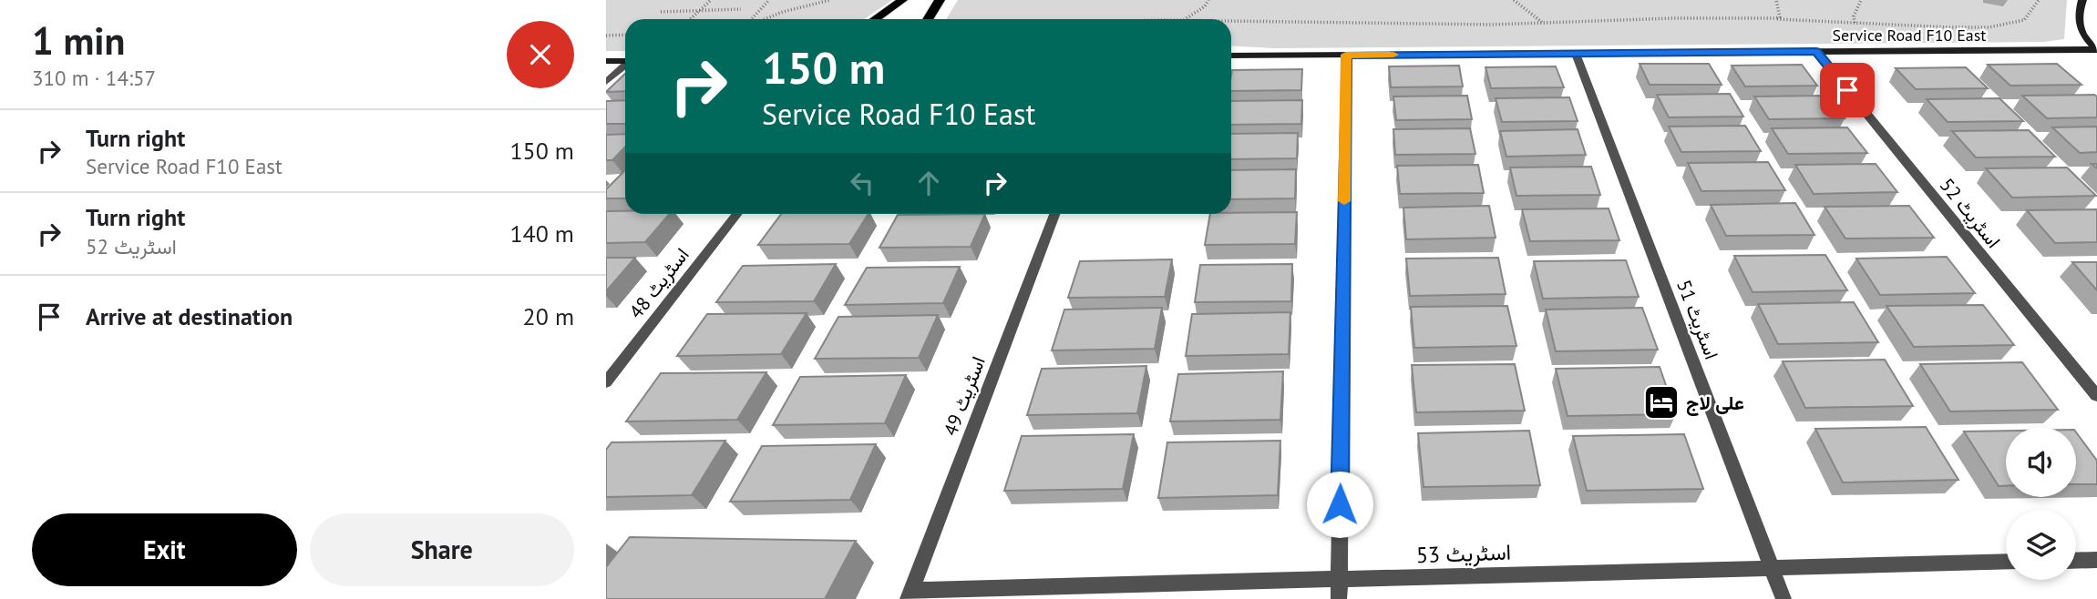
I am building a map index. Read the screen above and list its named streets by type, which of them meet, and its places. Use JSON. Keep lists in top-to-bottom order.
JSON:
{
  "streets": {
    "street": [
      "Service Road F10 East",
      "اسٹریٹ 52",
      "اسٹریٹ 48",
      "اسٹریٹ 51",
      "اسٹریٹ 49",
      "اسٹریٹ 53"
    ]
  },
  "crossings": [
    ["Service Road F10 East", "اسٹریٹ 52"],
    ["Service Road F10 East", "اسٹریٹ 51"],
    ["اسٹریٹ 51", "اسٹریٹ 53"],
    ["اسٹریٹ 49", "اسٹریٹ 53"]
  ],
  "places": {
    "hotel": ["علی لاج"]
  },
  "page": {
    "heading": ["1 min", "310 m · 14:57"],
    "turn": ["150 m", "Service Road F10 East"],
    "list": [
      {
        "name": "Turn right",
        "note": "Service Road F10 East",
        "value": "150 m"
      },
      {
        "name": "Turn right",
        "note": "اسٹریٹ 52",
        "value": "140 m"
      },
      {
        "name": "Arrive at destination",
        "value": "20 m"
      }
    ],
    "buttons": ["Exit", "Share"]
  }
}
